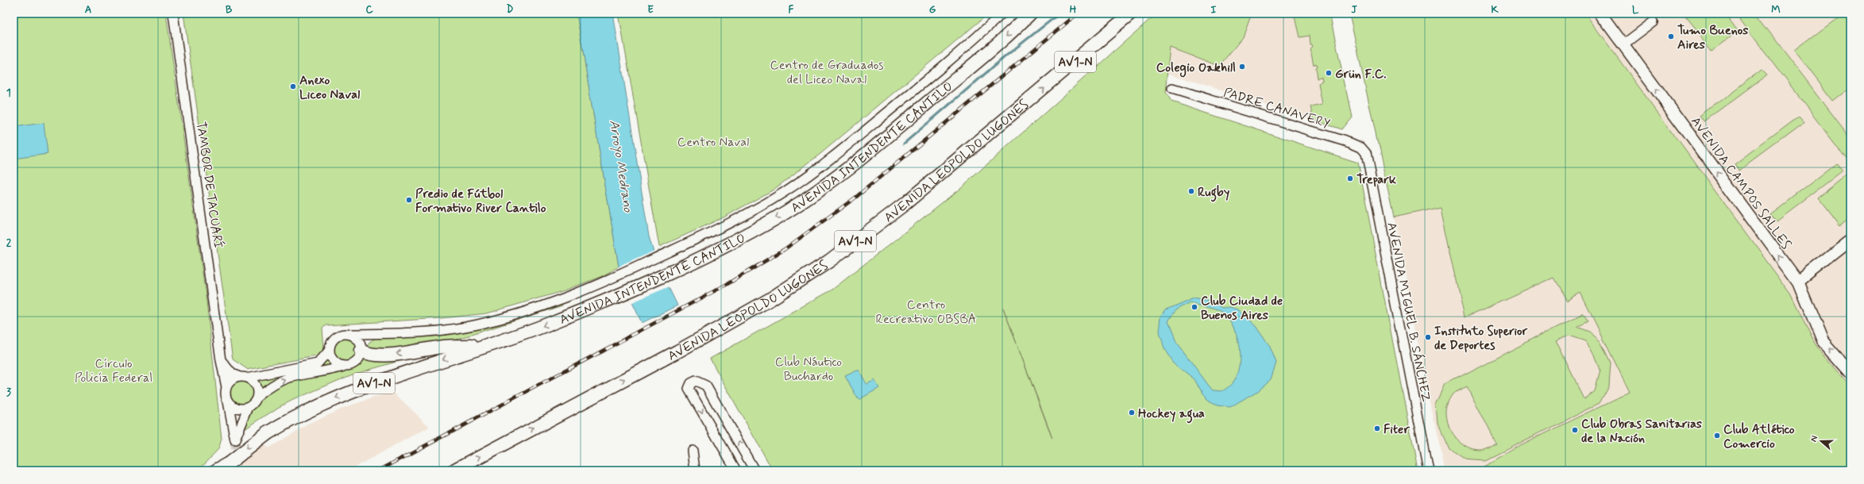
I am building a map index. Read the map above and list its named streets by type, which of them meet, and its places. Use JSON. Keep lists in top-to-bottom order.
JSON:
{
  "streets": {
    "highway": ["AV1-N", "AVENIDA INTENDENTE CANTILO", "AVENIDA LEOPOLDO LUGONES"],
    "main road": ["AVENIDA CAMPOS SALLES"],
    "street": ["PADRE CANAVERY", "TAMBOR DE TACUARÍ", "AVENIDA MIGUEL B. SÁNCHEZ"]
  },
  "crossings": [
    ["PADRE CANAVERY", "AVENIDA MIGUEL B. SÁNCHEZ"]
  ],
  "one_way": ["AVENIDA LEOPOLDO LUGONES", "AVENIDA CAMPOS SALLES"],
  "water": ["Arroyo Medrano"],
  "parks": [
    "Centro de Graduados del Liceo Naval",
    "Centro Naval",
    "Centro Recreativo OBSBA",
    "Club Náutico Buchardo",
    "Círculo Policía Federal"
  ],
  "places": [
    "Tumo Buenos Aires",
    "Colegio Oakhill",
    "Grün F.C.",
    "Anexo Liceo Naval",
    "Trepark",
    "Rugby",
    "Predio de Fútbol Formativo River Cantilo",
    "Club Ciudad de Buenos Aires",
    "Instituto Superior de Deportes",
    "Hockey agua",
    "Fiter",
    "Club Obras Sanitarias de la Nación",
    "Club Atlético Comercio"
  ],
  "north": "left",
  "grid": {
    "columns": [
      "A",
      "B",
      "C",
      "D",
      "E",
      "F",
      "G",
      "H",
      "I",
      "J",
      "K",
      "L",
      "M"
    ],
    "rows": ["1", "2", "3"]
  }
}
